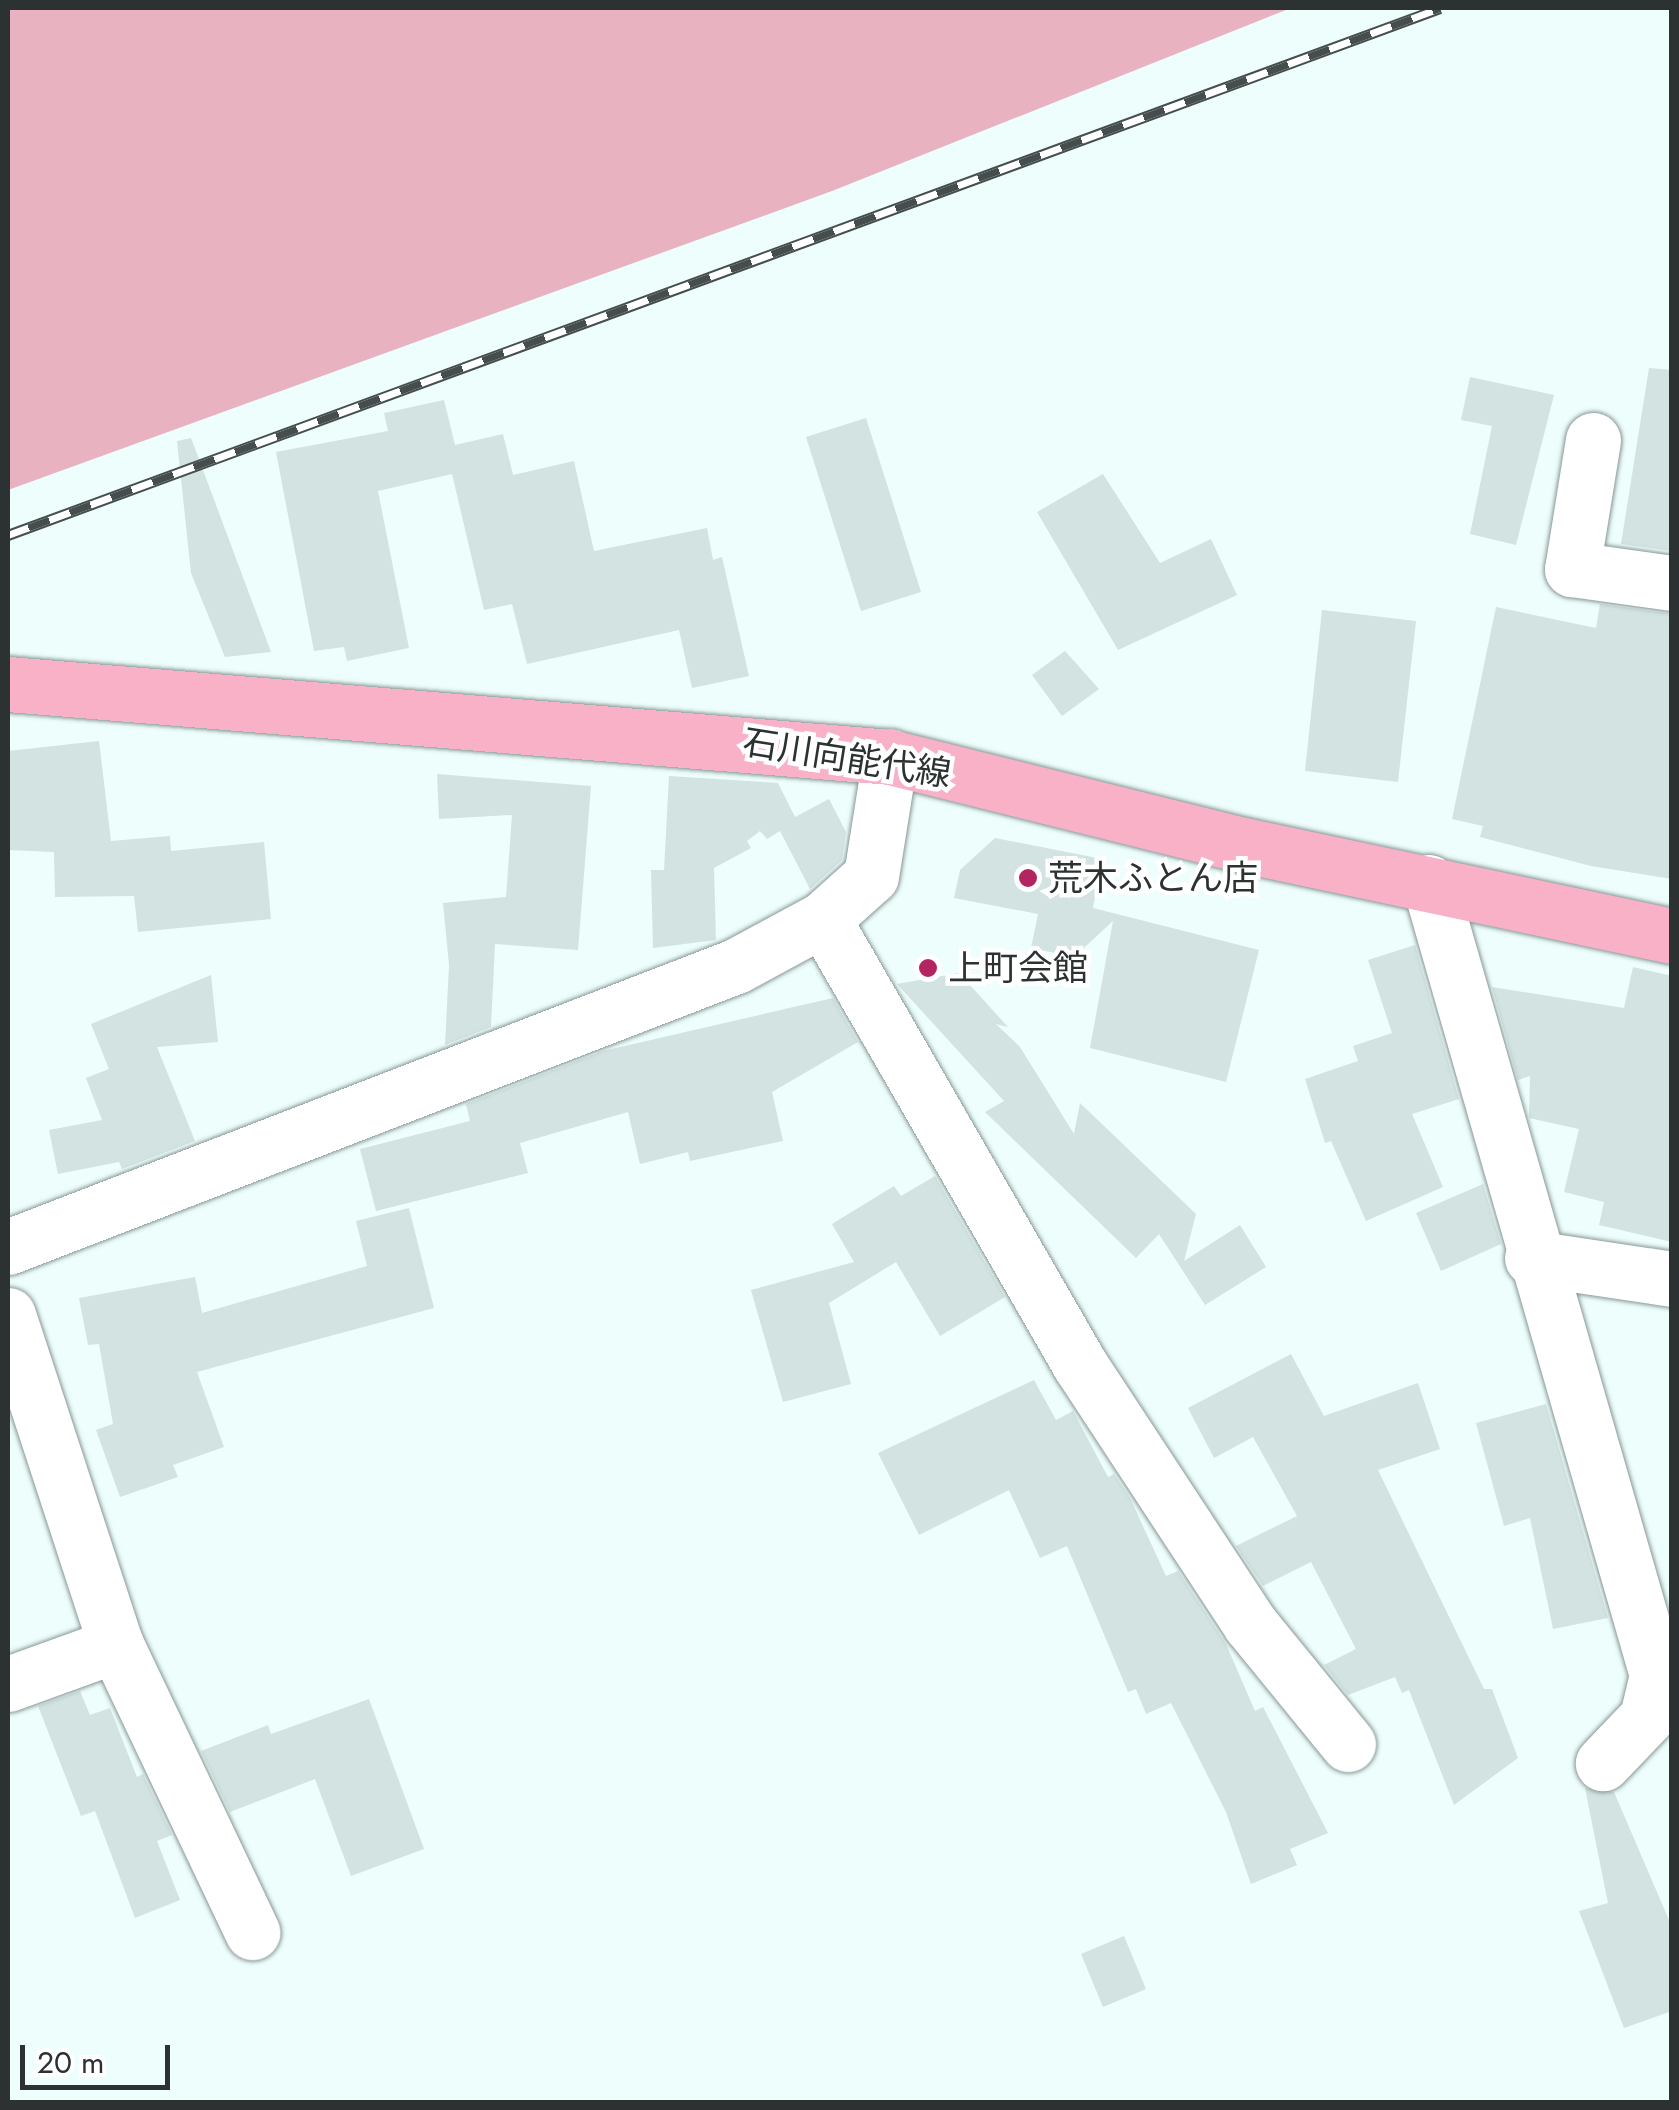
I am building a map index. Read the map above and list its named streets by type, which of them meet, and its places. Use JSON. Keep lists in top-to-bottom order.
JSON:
{
  "streets": {
    "main road": ["石川向能代線"]
  },
  "places": ["荒木ふとん店", "上町会館"],
  "scale_bar": "20 m"
}
